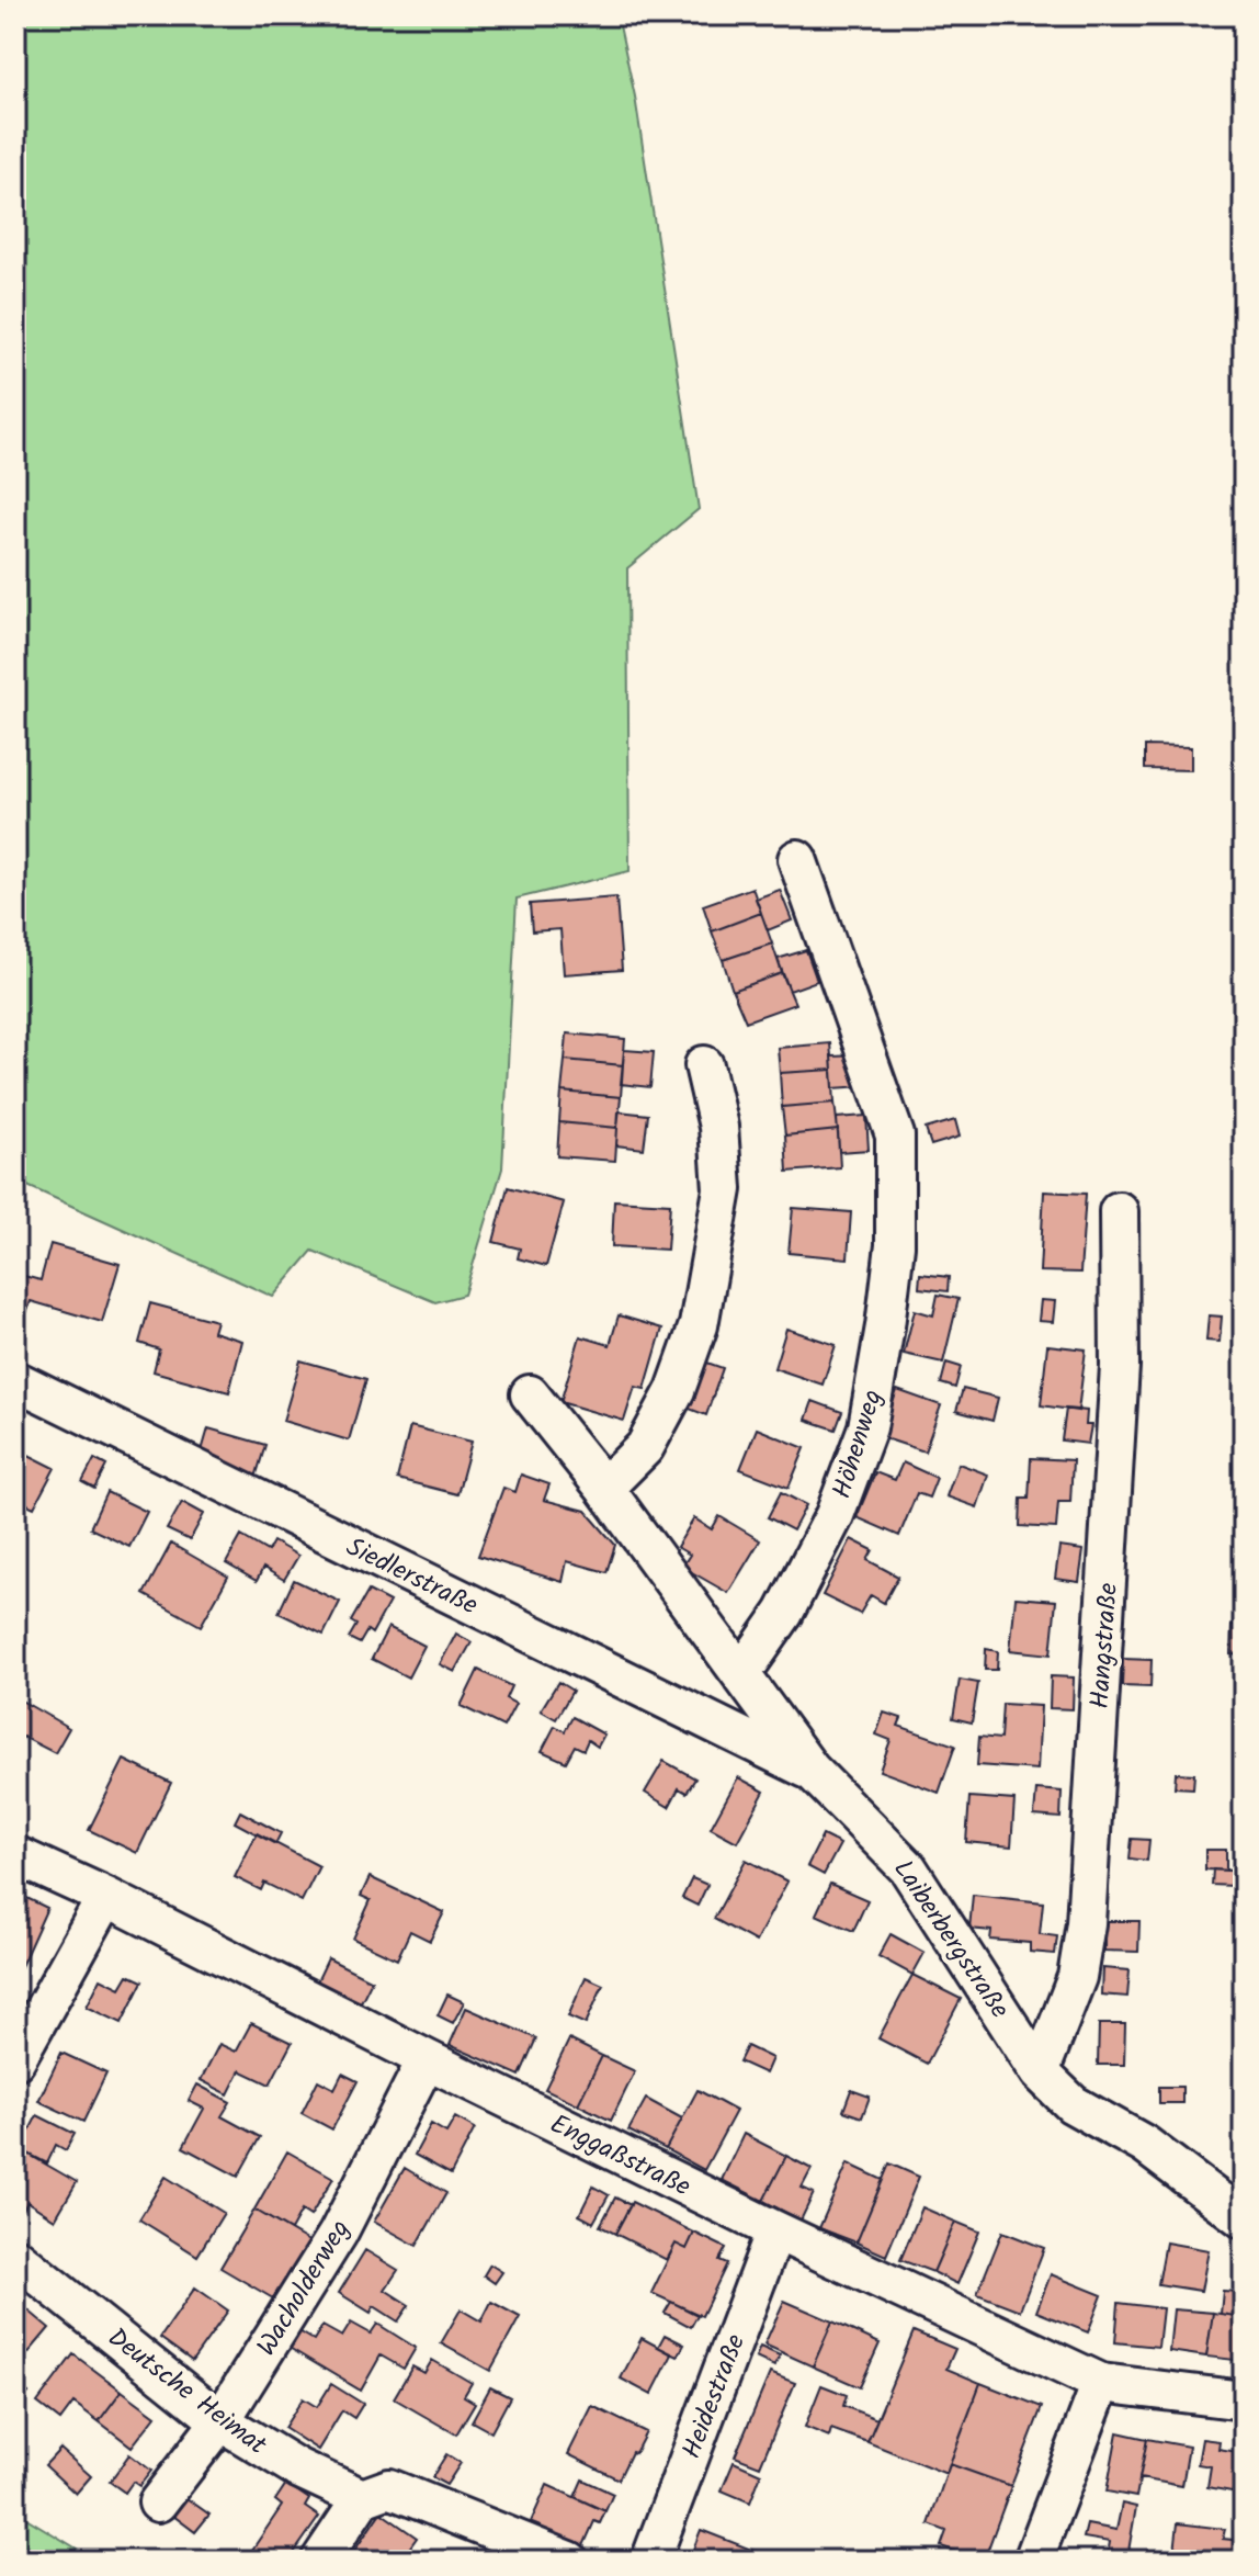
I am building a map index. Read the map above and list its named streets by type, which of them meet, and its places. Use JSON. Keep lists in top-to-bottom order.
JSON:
{
  "streets": {
    "street": [
      "Höhenweg",
      "Siedlerstraße",
      "Hangstraße",
      "Laiberbergstraße",
      "Enggaßstraße",
      "Wacholderweg",
      "Deutsche Heimat",
      "Heidestraße"
    ]
  },
  "crossings": [
    ["Höhenweg", "Laiberbergstraße"],
    ["Siedlerstraße", "Laiberbergstraße"],
    ["Hangstraße", "Laiberbergstraße"],
    ["Enggaßstraße", "Wacholderweg"],
    ["Enggaßstraße", "Heidestraße"],
    ["Wacholderweg", "Deutsche Heimat"]
  ]
}
